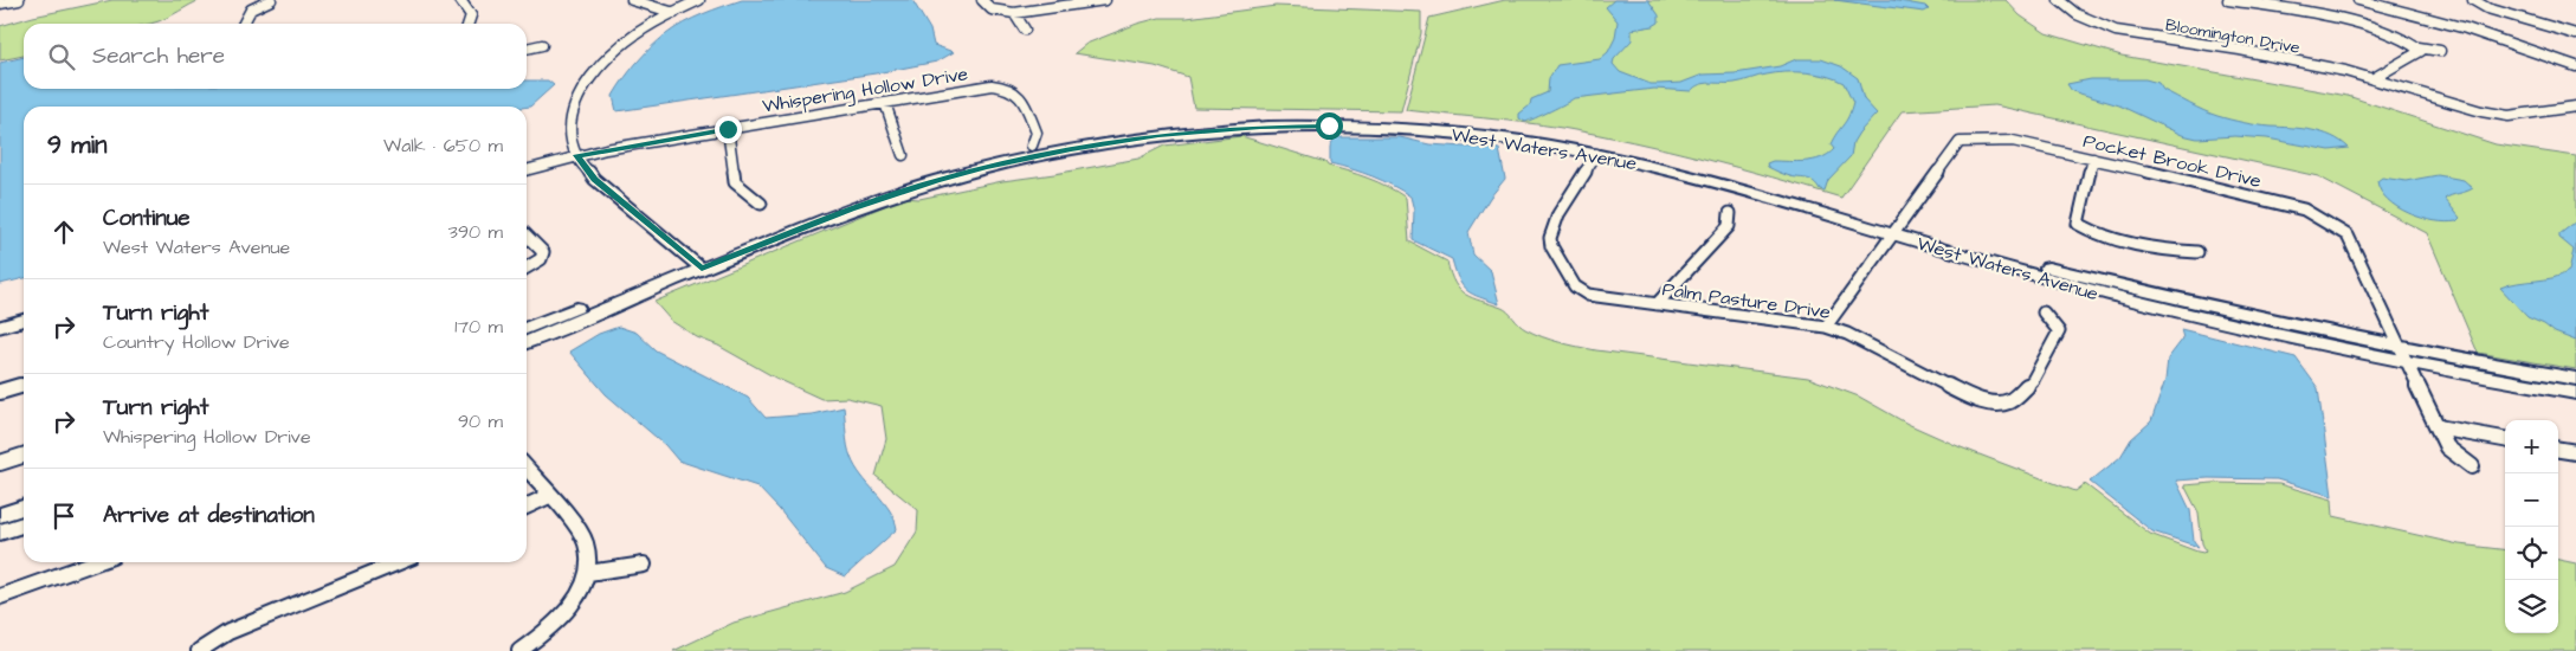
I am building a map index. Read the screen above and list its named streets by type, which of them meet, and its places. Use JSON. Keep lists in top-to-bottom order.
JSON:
{
  "streets": {
    "street": [
      "Bloomington Drive",
      "Whispering Hollow Drive",
      "West Waters Avenue",
      "Pocket Brook Drive",
      "Palm Pasture Drive"
    ]
  },
  "crossings": [
    ["Whispering Hollow Drive", "West Waters Avenue"],
    ["West Waters Avenue", "Pocket Brook Drive"],
    ["West Waters Avenue", "Palm Pasture Drive"]
  ],
  "page": {
    "search": "Search here",
    "heading": ["9 min", "Walk · 650 m"],
    "list": [
      ["Continue", "West Waters Avenue", "390 m"],
      ["Turn right", "Country Hollow Drive", "170 m"],
      ["Turn right", "Whispering Hollow Drive", "90 m"],
      "Arrive at destination"
    ],
    "map_buttons": ["+", "−"]
  }
}
